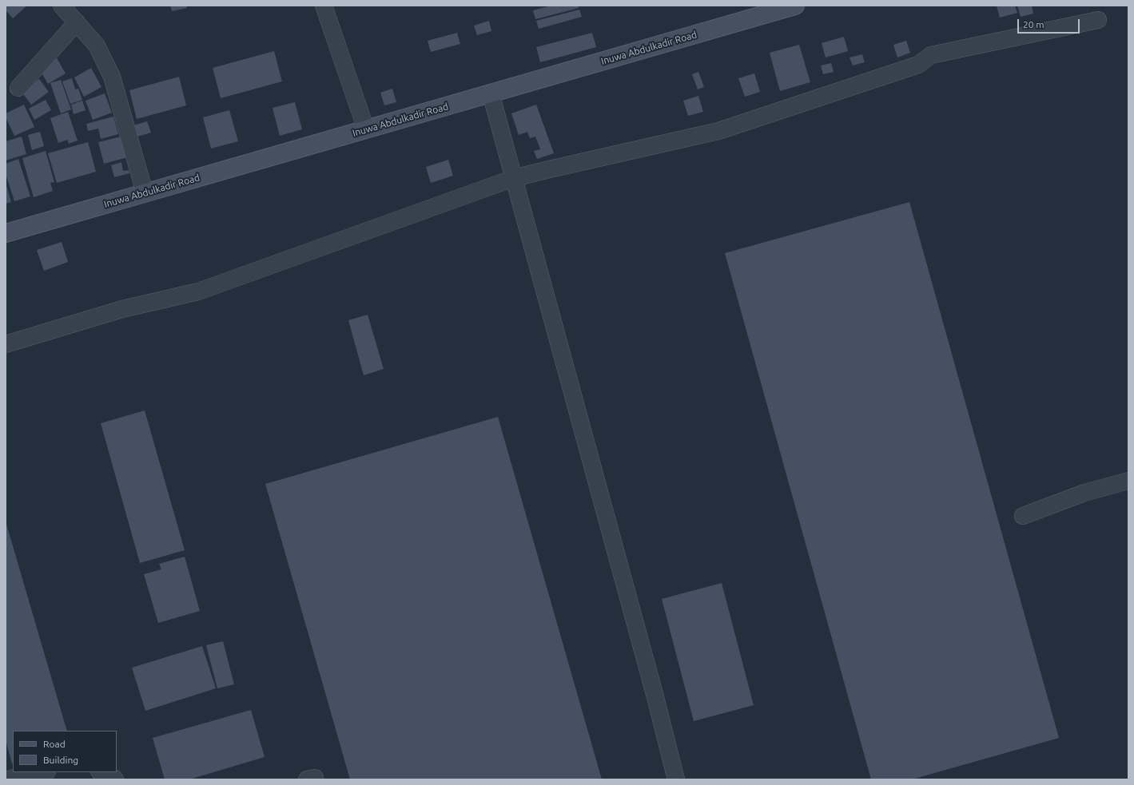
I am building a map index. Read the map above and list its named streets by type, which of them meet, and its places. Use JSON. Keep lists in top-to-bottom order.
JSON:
{
  "streets": {
    "main road": ["Inuwa Abdulkadir Road"]
  },
  "legend": ["Road", "Building"],
  "scale_bar": "20 m"
}
